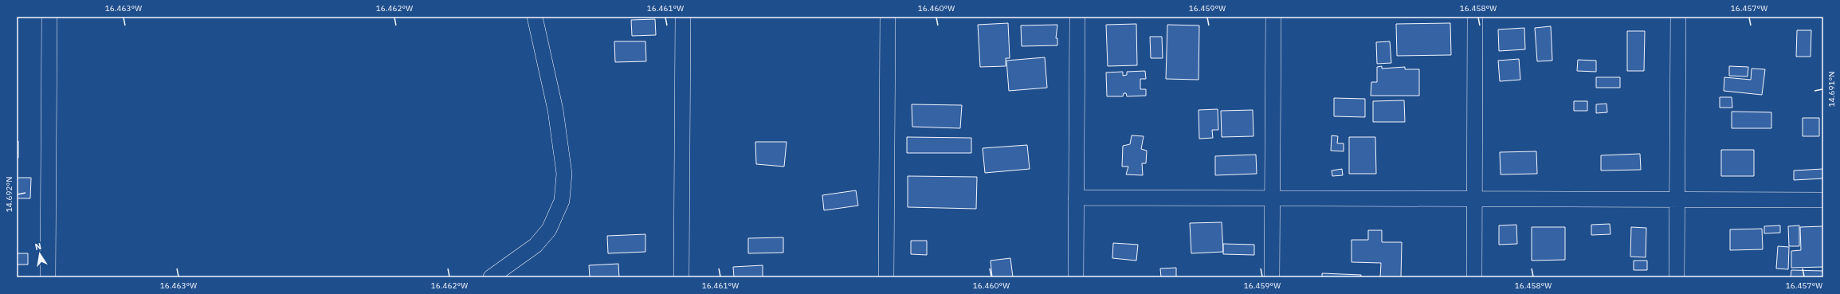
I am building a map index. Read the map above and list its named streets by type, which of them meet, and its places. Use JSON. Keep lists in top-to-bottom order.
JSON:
{
  "north": "top",
  "coordinates": [
    "16.463°W",
    "16.462°W",
    "16.461°W",
    "16.460°W",
    "16.459°W",
    "16.458°W",
    "16.457°W",
    "14.691°N",
    "14.692°N"
  ]
}
